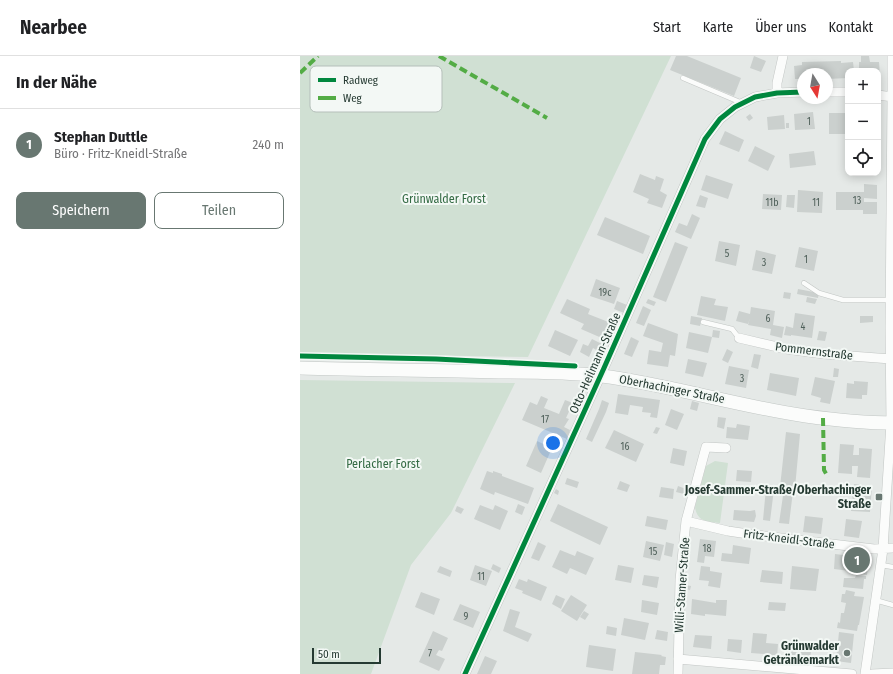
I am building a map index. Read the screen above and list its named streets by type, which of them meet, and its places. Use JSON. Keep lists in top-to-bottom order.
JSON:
{
  "streets": {
    "main road": ["Oberhachinger Straße"],
    "street": [
      "Pommernstraße",
      "Otto-Heilmann-Straße",
      "Fritz-Kneidl-Straße",
      "Willi-Stamer-Straße"
    ]
  },
  "crossings": [
    ["Otto-Heilmann-Straße", "Oberhachinger Straße"],
    ["Fritz-Kneidl-Straße", "Willi-Stamer-Straße"]
  ],
  "parks": ["Grünwalder Forst", "Perlacher Forst"],
  "places": {
    "transit": ["Josef-Sammer-Straße/Oberhachinger Straße"],
    "other": ["Grünwalder Getränkemarkt"]
  },
  "house_numbers": [
    "1",
    "13",
    "11b",
    "11",
    "5",
    "1",
    "3",
    "19c",
    "6",
    "4",
    "3",
    "17",
    "16",
    "18",
    "15",
    "11",
    "9",
    "7"
  ],
  "legend": ["Radweg", "Weg"],
  "scale_bar": "50 m",
  "north": "bottom",
  "page": {
    "header": "Nearbee",
    "nav": [
      "Start",
      "Karte",
      "Über uns",
      "Kontakt"
    ],
    "heading": "In der Nähe",
    "map_buttons": ["+", "−"],
    "list": [
      {
        "mark": "1",
        "name": "Stephan Duttle",
        "note": "Büro · Fritz-Kneidl-Straße",
        "value": "240 m"
      }
    ],
    "buttons": ["Speichern", "Teilen"],
    "pins": "1",
    "scale": "50 m"
  }
}
